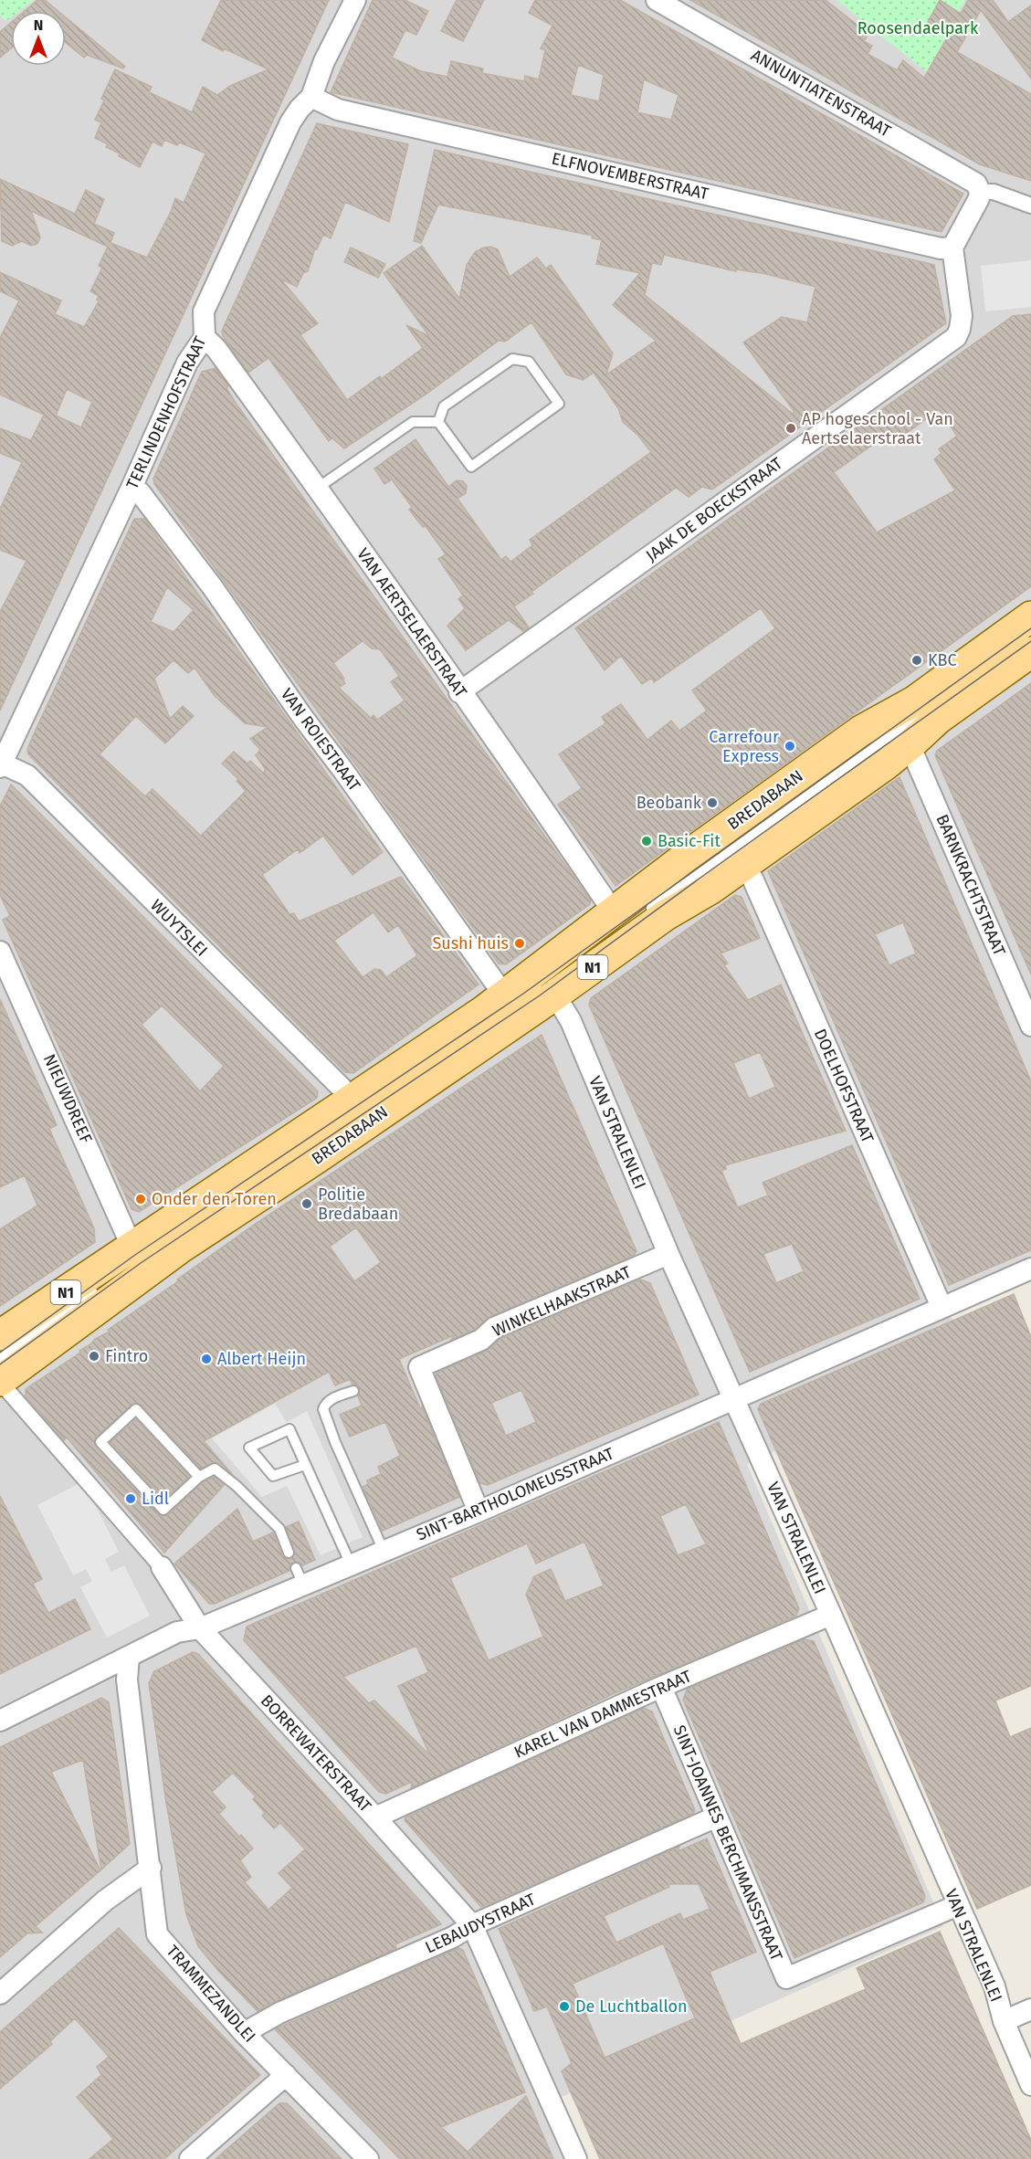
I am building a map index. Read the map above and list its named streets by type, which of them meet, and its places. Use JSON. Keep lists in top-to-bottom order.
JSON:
{
  "streets": {
    "main road": ["BREDABAAN", "N1"],
    "street": [
      "ANNUNTIATENSTRAAT",
      "ELFNOVEMBERSTRAAT",
      "TERLINDENHOFSTRAAT",
      "JAAK DE BOECKSTRAAT",
      "VAN AERTSELAERSTRAAT",
      "VAN ROIESTRAAT",
      "BARNKRACHTSTRAAT",
      "WUYTSLEI",
      "DOELHOFSTRAAT",
      "NIEUWDREEF",
      "VAN STRALENLEI",
      "WINKELHAAKSTRAAT",
      "SINT-BARTHOLOMEUSSTRAAT",
      "KAREL VAN DAMMESTRAAT",
      "BORREWATERSTRAAT",
      "SINT-JOANNES BERCHMANSSTRAAT",
      "LEBAUDYSTRAAT",
      "TRAMMEZANDLEI"
    ]
  },
  "crossings": [
    ["ELFNOVEMBERSTRAAT", "TERLINDENHOFSTRAAT"],
    ["ELFNOVEMBERSTRAAT", "JAAK DE BOECKSTRAAT"],
    ["TERLINDENHOFSTRAAT", "VAN AERTSELAERSTRAAT"],
    ["TERLINDENHOFSTRAAT", "VAN ROIESTRAAT"],
    ["TERLINDENHOFSTRAAT", "WUYTSLEI"],
    ["JAAK DE BOECKSTRAAT", "VAN AERTSELAERSTRAAT"],
    ["VAN AERTSELAERSTRAAT", "BREDABAAN"],
    ["VAN ROIESTRAAT", "BREDABAAN"],
    ["VAN ROIESTRAAT", "VAN STRALENLEI"],
    ["BREDABAAN", "BARNKRACHTSTRAAT"],
    ["BREDABAAN", "WUYTSLEI"],
    ["BREDABAAN", "DOELHOFSTRAAT"],
    ["BREDABAAN", "NIEUWDREEF"],
    ["BREDABAAN", "VAN STRALENLEI"],
    ["BREDABAAN", "BORREWATERSTRAAT"],
    ["DOELHOFSTRAAT", "SINT-BARTHOLOMEUSSTRAAT"],
    ["VAN STRALENLEI", "WINKELHAAKSTRAAT"],
    ["VAN STRALENLEI", "SINT-BARTHOLOMEUSSTRAAT"],
    ["VAN STRALENLEI", "KAREL VAN DAMMESTRAAT"],
    ["VAN STRALENLEI", "SINT-JOANNES BERCHMANSSTRAAT"],
    ["WINKELHAAKSTRAAT", "SINT-BARTHOLOMEUSSTRAAT"],
    ["SINT-BARTHOLOMEUSSTRAAT", "BORREWATERSTRAAT"],
    ["SINT-BARTHOLOMEUSSTRAAT", "TRAMMEZANDLEI"],
    ["KAREL VAN DAMMESTRAAT", "BORREWATERSTRAAT"],
    ["KAREL VAN DAMMESTRAAT", "SINT-JOANNES BERCHMANSSTRAAT"],
    ["BORREWATERSTRAAT", "LEBAUDYSTRAAT"],
    ["SINT-JOANNES BERCHMANSSTRAAT", "LEBAUDYSTRAAT"],
    ["LEBAUDYSTRAAT", "TRAMMEZANDLEI"]
  ],
  "parks": ["Roosendaelpark"],
  "places": [
    "AP hogeschool - Van Aertselaerstraat",
    "KBC",
    "Carrefour Express",
    "Beobank",
    "Basic-Fit",
    "Sushi huis",
    "Onder den Toren",
    "Politie Bredabaan",
    "Fintro",
    "Albert Heijn",
    "Lidl",
    "De Luchtballon"
  ],
  "north": "top"
}
